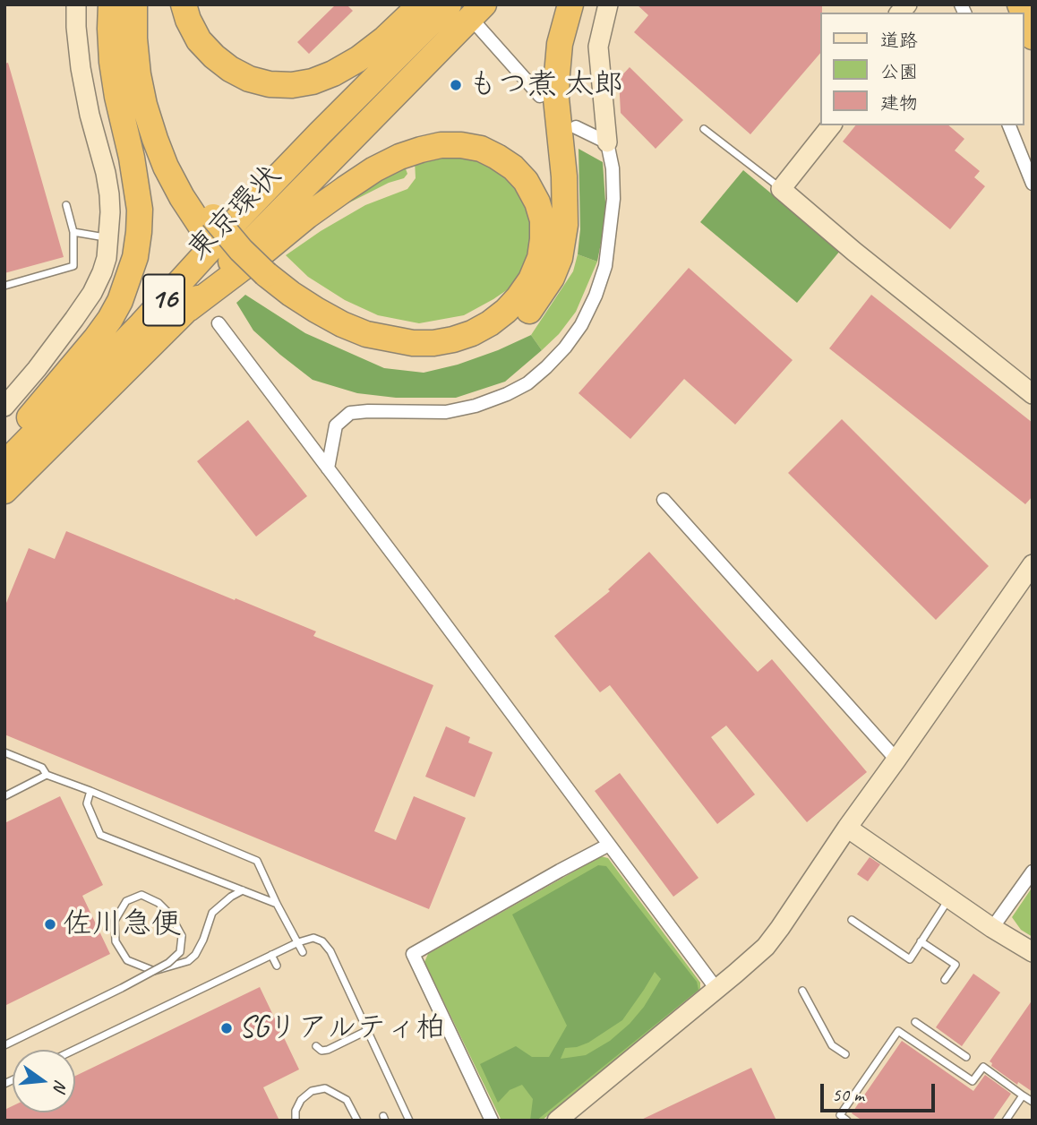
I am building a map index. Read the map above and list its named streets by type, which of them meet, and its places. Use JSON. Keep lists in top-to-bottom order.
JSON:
{
  "streets": {
    "highway": ["東京環状", "16"]
  },
  "places": ["もつ煮 太郎", "佐川急便", "SGリアルティ柏"],
  "legend": ["道路", "公園", "建物"],
  "scale_bar": "50 m",
  "north": "right"
}
